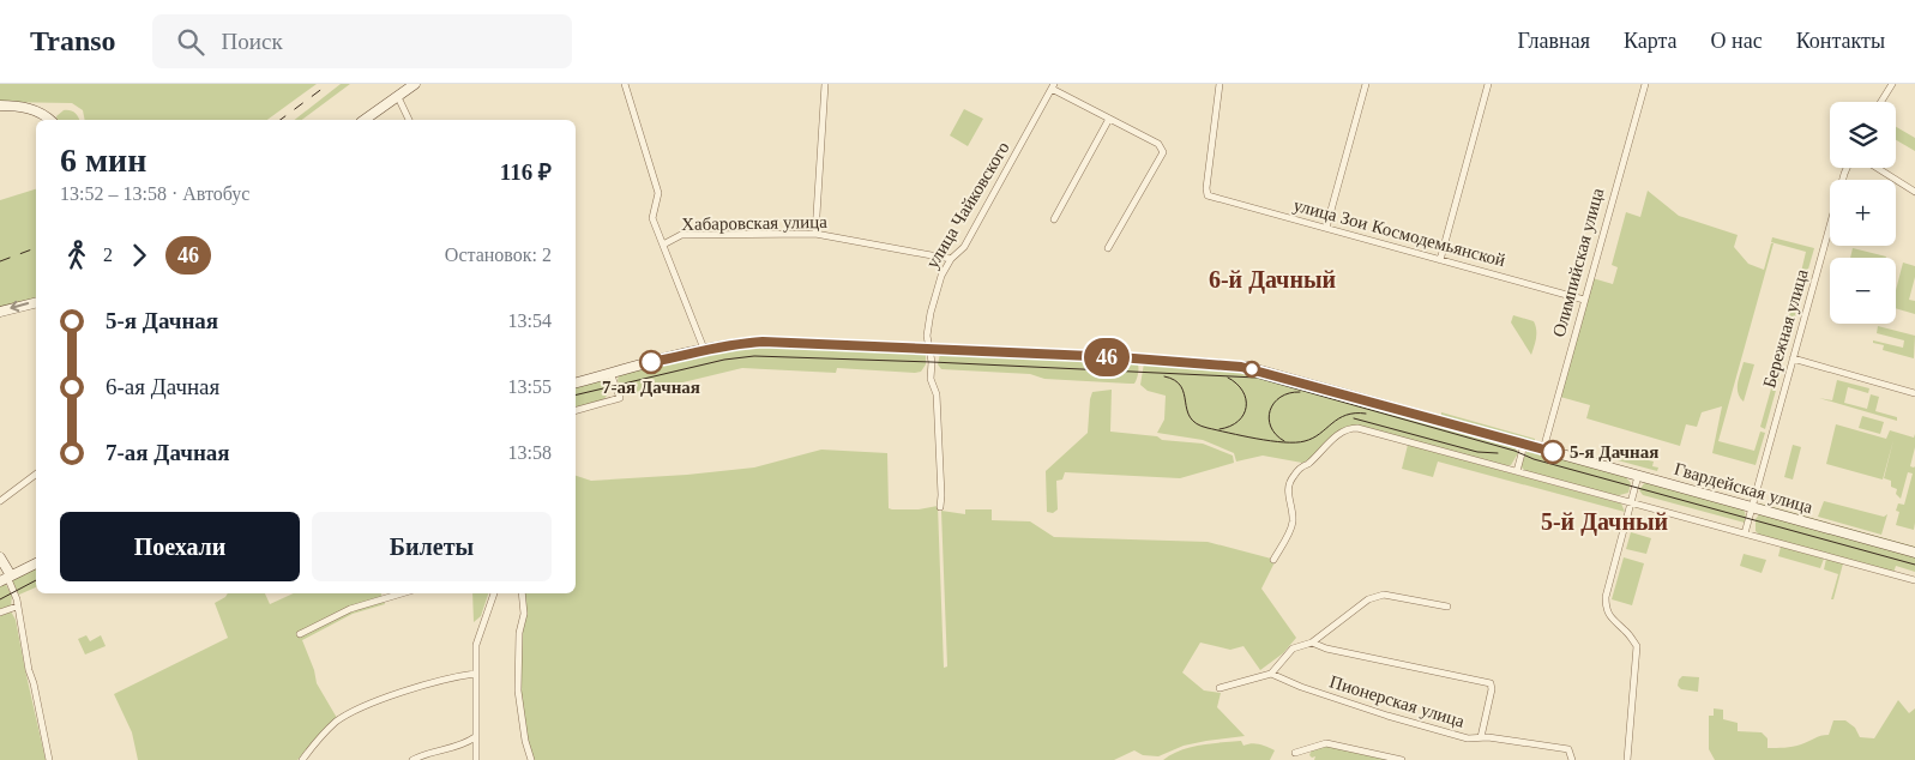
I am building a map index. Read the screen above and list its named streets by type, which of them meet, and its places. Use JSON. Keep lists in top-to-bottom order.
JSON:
{
  "streets": {
    "street": [
      "улица Чайковского",
      "Хабаровская улица",
      "улица Зои Космодемьянской",
      "Олимпийская улица",
      "Бережная улица",
      "Гвардейская улица",
      "Пионерская улица"
    ]
  },
  "crossings": [
    ["улица Чайковского", "Хабаровская улица"],
    ["улица Чайковского", "Гвардейская улица"],
    ["улица Зои Космодемьянской", "Олимпийская улица"],
    ["Олимпийская улица", "Гвардейская улица"],
    ["Бережная улица", "Гвардейская улица"]
  ],
  "districts": ["6-й Дачный", "5-й Дачный"],
  "places": ["7-ая Дачная", "5-я Дачная"],
  "lines": ["bus line 46"],
  "page": {
    "header": "Transo",
    "search": "Поиск",
    "nav": [
      "Главная",
      "Карта",
      "О нас",
      "Контакты"
    ],
    "on_map": "46",
    "map_buttons": ["+", "−"],
    "heading": ["6 мин", "13:52 – 13:58 · Автобус", "116 ₽"],
    "legs": ["2", "46", "Остановок: 2"],
    "list": [
      {
        "name": "5-я Дачная",
        "value": "13:54"
      },
      {
        "name": "6-ая Дачная",
        "value": "13:55"
      },
      {
        "name": "7-ая Дачная",
        "value": "13:58"
      }
    ],
    "buttons": ["Поехали", "Билеты"]
  }
}
